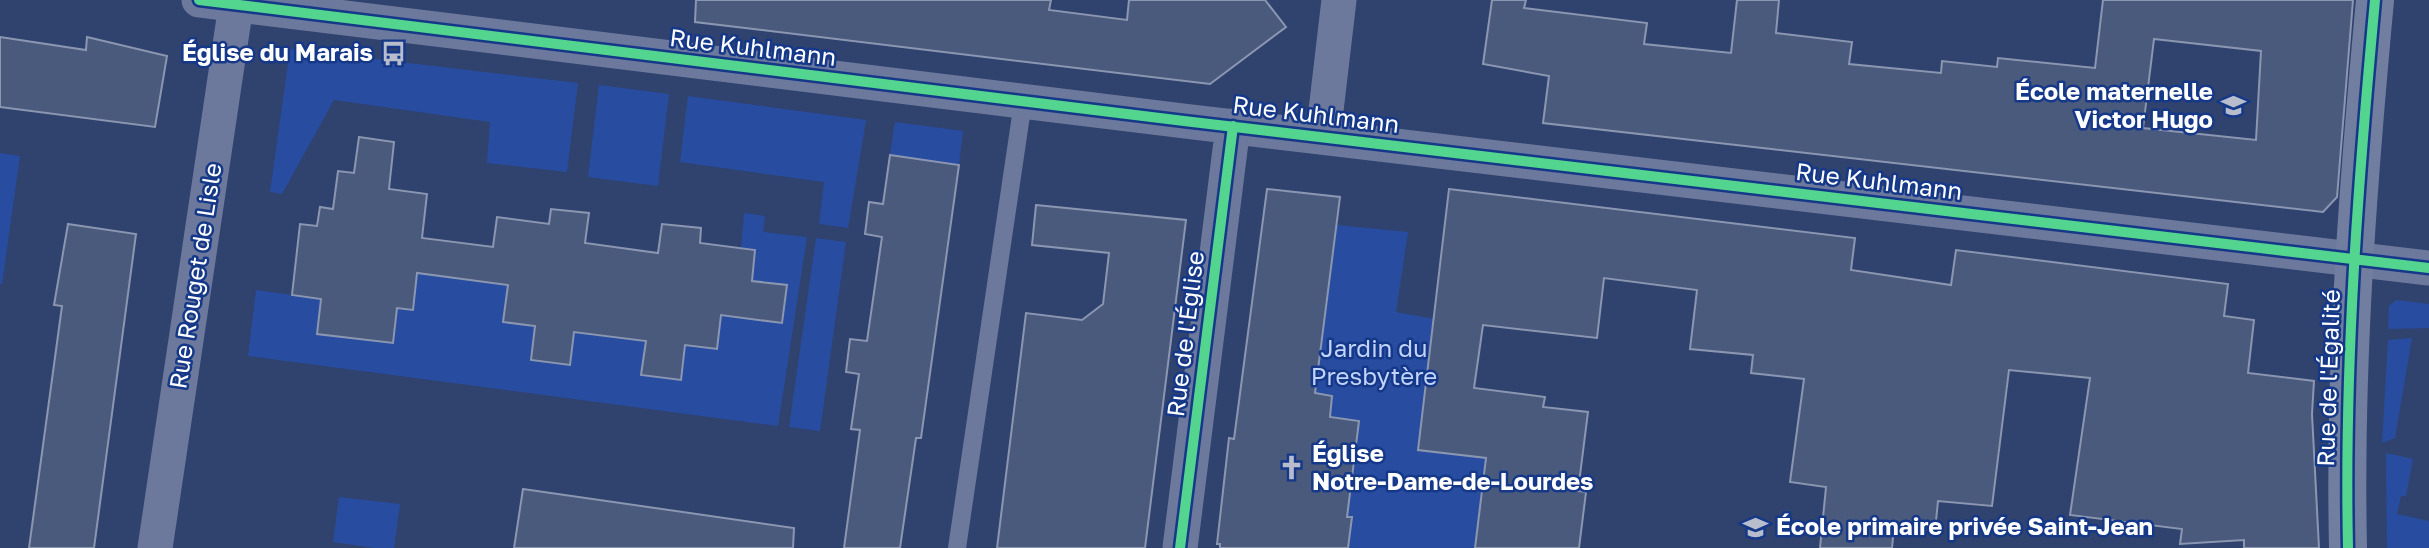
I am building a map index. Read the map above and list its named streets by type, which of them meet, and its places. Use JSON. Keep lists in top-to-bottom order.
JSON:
{
  "streets": {
    "street": [
      "Rue Kuhlmann",
      "Rue Rouget de Lisle",
      "Rue de l'Église",
      "Rue de l'Égalité"
    ]
  },
  "crossings": [
    ["Rue Kuhlmann", "Rue Rouget de Lisle"],
    ["Rue Kuhlmann", "Rue de l'Église"],
    ["Rue Kuhlmann", "Rue de l'Égalité"]
  ],
  "parks": ["Jardin du Presbytère"],
  "places": {
    "bus stop": ["Église du Marais"],
    "school or university": ["École maternelle Victor Hugo", "École primaire privée Saint-Jean"],
    "church": ["Église Notre-Dame-de-Lourdes"]
  }
}
